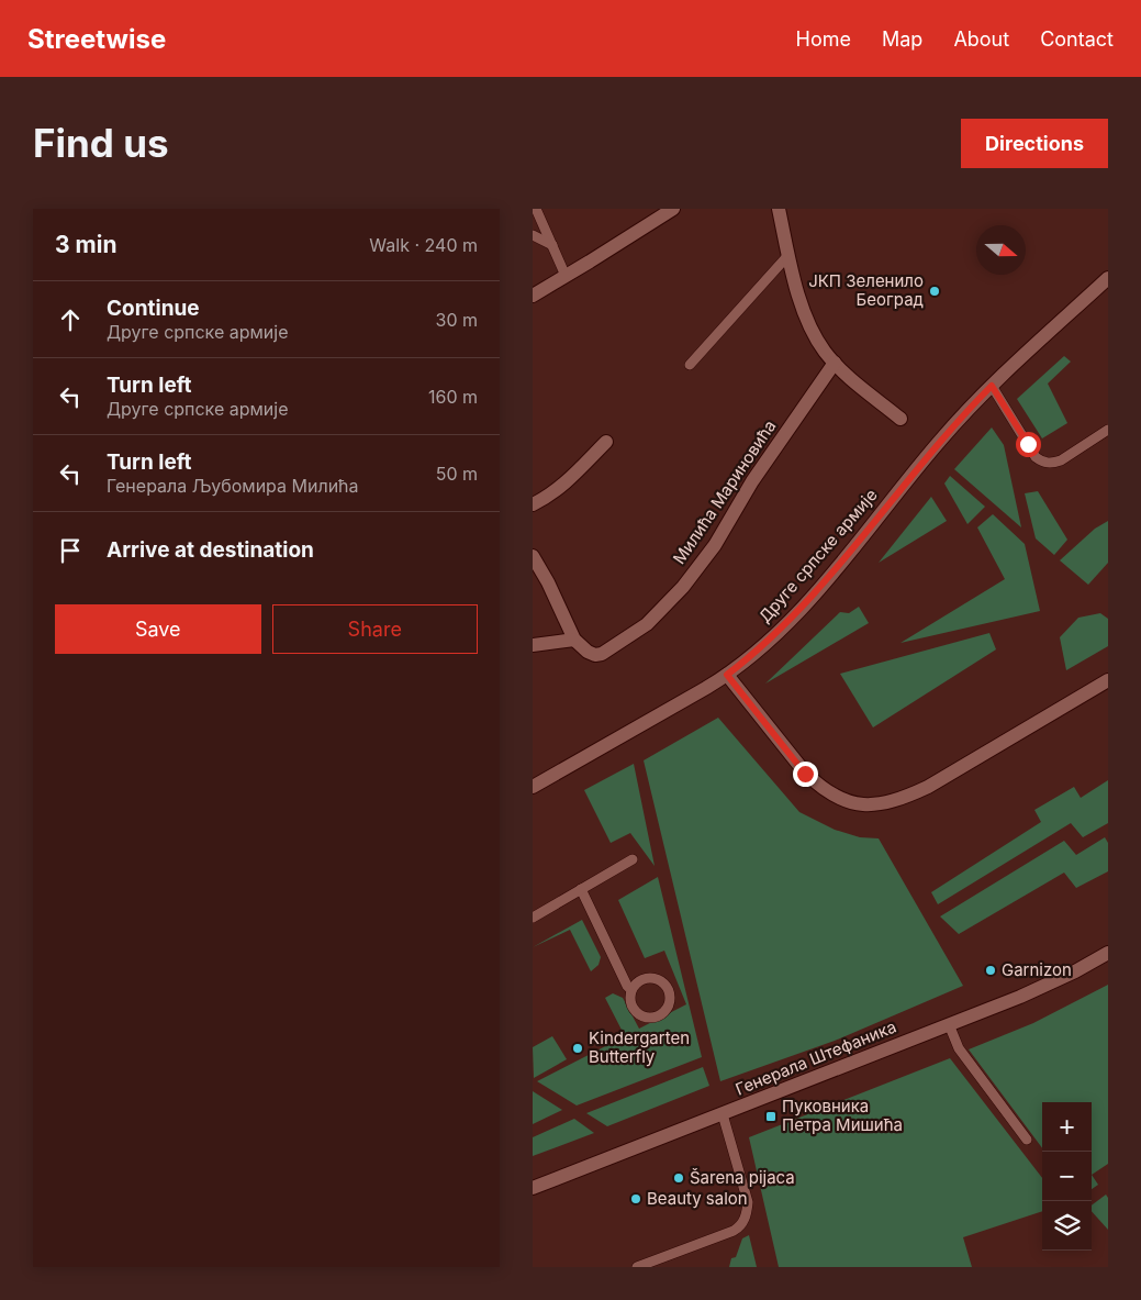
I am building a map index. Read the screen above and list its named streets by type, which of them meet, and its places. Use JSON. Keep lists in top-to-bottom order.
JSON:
{
  "streets": {
    "street": ["Милића Мариновића", "Друге српске армије", "Генерала Штефаника"]
  },
  "places": {
    "other": [
      "ЈКП Зеленило Београд",
      "Garnizon",
      "Kindergarten Butterfly",
      "Šarena pijaca",
      "Beauty salon"
    ],
    "transit": ["Пуковника Петра Мишића"]
  },
  "north": "right",
  "page": {
    "header": "Streetwise",
    "nav": [
      "Home",
      "Map",
      "About",
      "Contact"
    ],
    "buttons": [
      "Directions",
      ["Save", "Share"]
    ],
    "title": "Find us",
    "heading": ["3 min", "Walk · 240 m"],
    "list": [
      ["Continue", "Друге српске армије", "30 m"],
      ["Turn left", "Друге српске армије", "160 m"],
      ["Turn left", "Генерала Љубомира Милића", "50 m"],
      "Arrive at destination"
    ],
    "map_buttons": ["+", "−"]
  }
}
